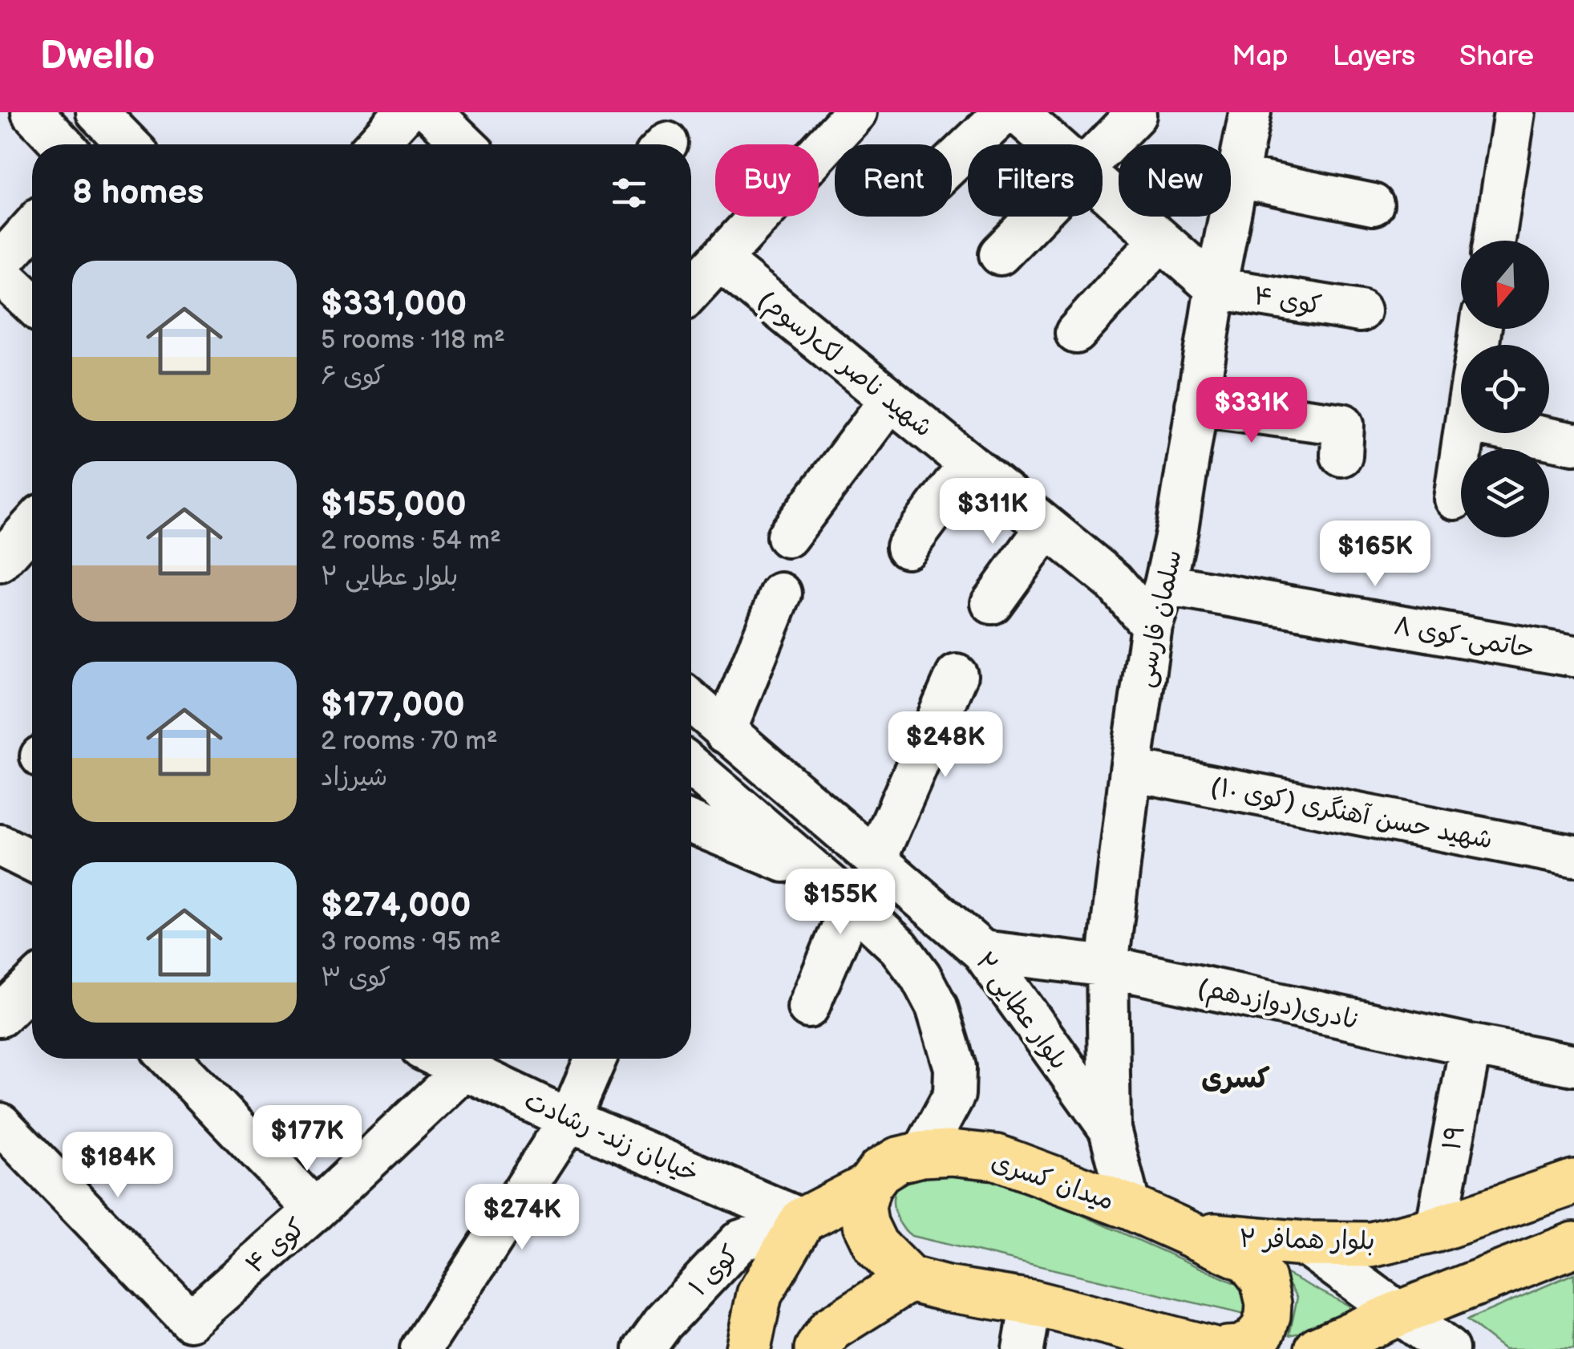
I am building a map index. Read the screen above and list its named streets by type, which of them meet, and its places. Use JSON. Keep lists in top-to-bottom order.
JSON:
{
  "streets": {
    "main road": ["میدان کسری", "بلوار همافر ۲"],
    "street": [
      "کوی ۴",
      "شهید ناصر لک(سوم)",
      "سلمان فارسی",
      "حاتمی-کوی ۸",
      "شهید حسن آهنگری (کوی ۱۰)",
      "نادری(دوازدهم)",
      "بلوار عطایی ۲",
      "خیابان زند- رشادت",
      "۱۹",
      "کوی ۱"
    ]
  },
  "crossings": [
    ["کوی ۴", "سلمان فارسی"],
    ["کوی ۴", "خیابان زند- رشادت"],
    ["شهید ناصر لک(سوم)", "سلمان فارسی"],
    ["سلمان فارسی", "حاتمی-کوی ۸"],
    ["سلمان فارسی", "شهید حسن آهنگری (کوی ۱۰)"],
    ["سلمان فارسی", "نادری(دوازدهم)"],
    ["سلمان فارسی", "بلوار عطایی ۲"],
    ["نادری(دوازدهم)", "بلوار عطایی ۲"],
    ["نادری(دوازدهم)", "۱۹"],
    ["بلوار عطایی ۲", "میدان کسری"],
    ["خیابان زند- رشادت", "میدان کسری"],
    ["خیابان زند- رشادت", "کوی ۱"],
    ["۱۹", "بلوار همافر ۲"],
    ["میدان کسری", "بلوار همافر ۲"],
    ["میدان کسری", "کوی ۱"]
  ],
  "districts": ["کسری"],
  "north": "bottom",
  "page": {
    "header": "Dwello",
    "nav": ["Map", "Layers", "Share"],
    "chip": [
      "Buy",
      "Rent",
      "Filters",
      "New"
    ],
    "heading": "8 homes",
    "list": [
      {
        "name": "$331,000",
        "note": "5 rooms · 118 m² · کوی ۶"
      },
      {
        "name": "$155,000",
        "note": "2 rooms · 54 m² · بلوار عطایی ۲"
      },
      {
        "name": "$177,000",
        "note": "2 rooms · 70 m² · شیرزاد"
      },
      {
        "name": "$274,000",
        "note": "3 rooms · 95 m² · کوی ۳"
      }
    ],
    "price": [
      "$331K",
      "$311K",
      "$165K",
      "$248K",
      "$155K",
      "$177K",
      "$184K",
      "$274K"
    ]
  }
}
